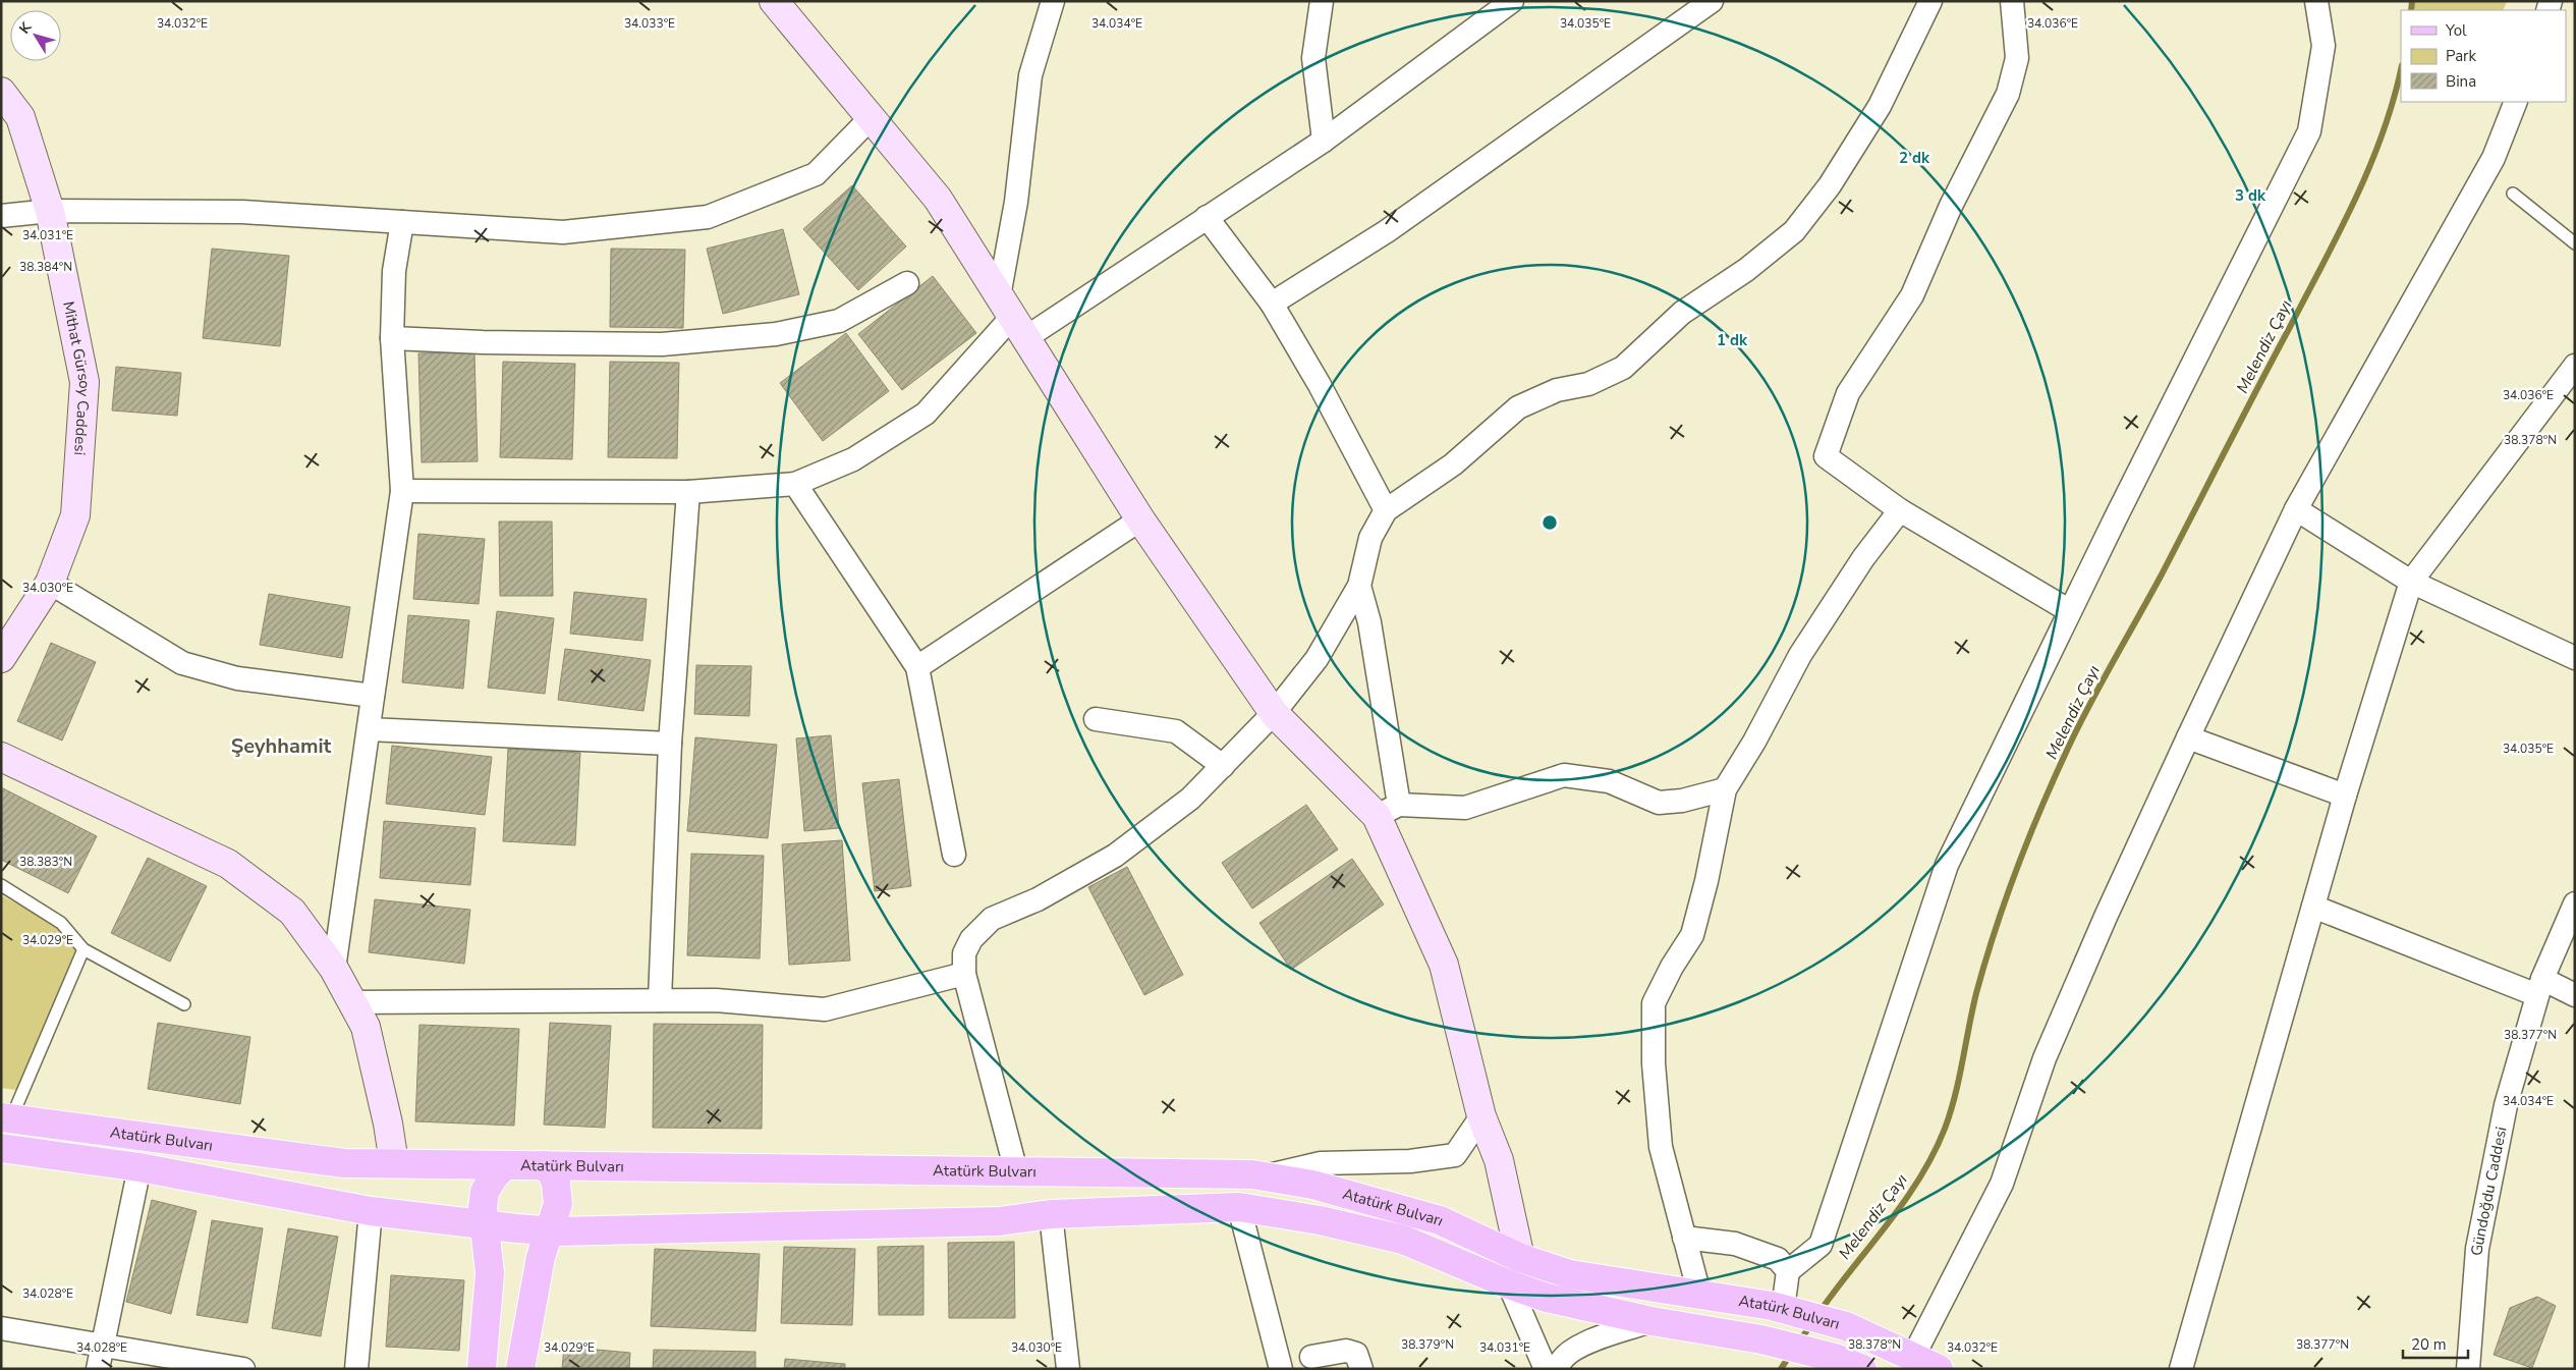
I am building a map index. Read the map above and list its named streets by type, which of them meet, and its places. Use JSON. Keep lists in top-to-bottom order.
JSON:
{
  "streets": {
    "main road": ["Atatürk Bulvarı"],
    "street": ["Mithat Gürsoy Caddesi", "Gündoğdu Caddesi"]
  },
  "districts": ["Şeyhhamit"],
  "water": ["Melendiz Çayı"],
  "legend": ["Yol", "Park", "Bina"],
  "scale_bar": "20 m",
  "north": "top left",
  "coordinates": [
    "34.032°E",
    "34.033°E",
    "34.034°E",
    "34.035°E",
    "34.036°E",
    "34.031°E",
    "38.384°N",
    "38.378°N",
    "34.030°E",
    "38.383°N",
    "34.029°E",
    "38.377°N",
    "34.028°E",
    "38.379°N"
  ],
  "rings": ["2 dk", "3 dk", "1 dk"]
}
